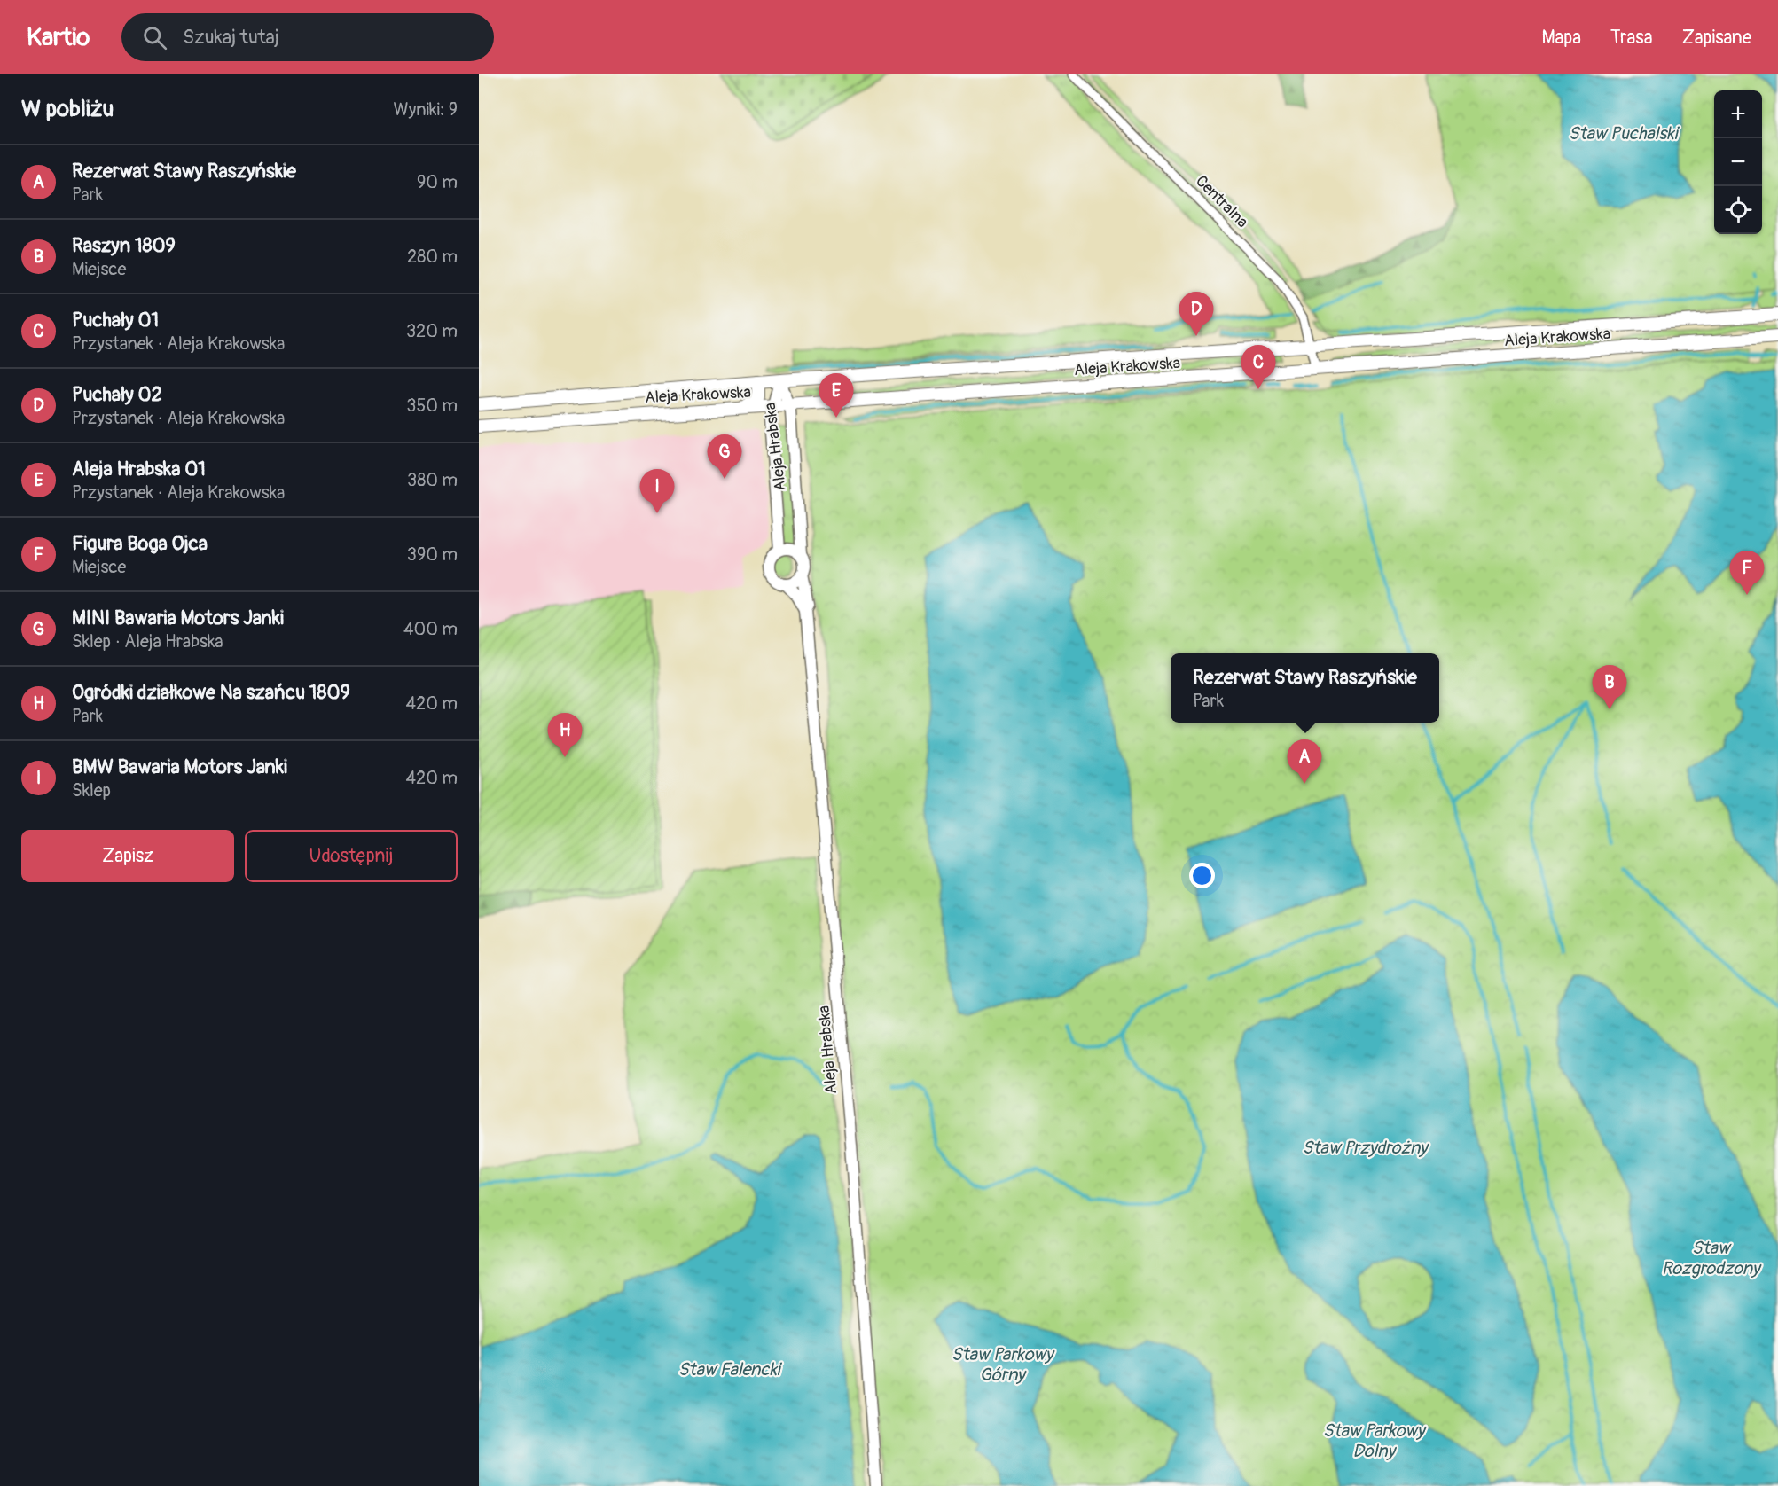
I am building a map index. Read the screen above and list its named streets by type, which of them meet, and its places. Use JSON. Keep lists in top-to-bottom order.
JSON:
{
  "streets": {
    "main road": ["Aleja Krakowska"],
    "street": ["Centralna", "Aleja Hrabska"]
  },
  "crossings": [
    ["Centralna", "Aleja Krakowska"],
    ["Aleja Krakowska", "Aleja Hrabska"]
  ],
  "water": [
    "Staw Puchalski",
    "Staw Przydrożny",
    "Staw Rozgrodzony",
    "Staw Parkowy Górny",
    "Staw Falencki",
    "Staw Parkowy Dolny"
  ],
  "page": {
    "header": "Kartio",
    "search": "Szukaj tutaj",
    "nav": ["Mapa", "Trasa", "Zapisane"],
    "heading": ["W pobliżu", "Wyniki: 9"],
    "map_buttons": ["+", "−"],
    "list": [
      {
        "mark": "A",
        "name": "Rezerwat Stawy Raszyńskie",
        "note": "Park",
        "value": "90 m"
      },
      {
        "mark": "B",
        "name": "Raszyn 1809",
        "note": "Miejsce",
        "value": "280 m"
      },
      {
        "mark": "C",
        "name": "Puchały 01",
        "note": "Przystanek · Aleja Krakowska",
        "value": "320 m"
      },
      {
        "mark": "D",
        "name": "Puchały 02",
        "note": "Przystanek · Aleja Krakowska",
        "value": "350 m"
      },
      {
        "mark": "E",
        "name": "Aleja Hrabska 01",
        "note": "Przystanek · Aleja Krakowska",
        "value": "380 m"
      },
      {
        "mark": "F",
        "name": "Figura Boga Ojca",
        "note": "Miejsce",
        "value": "390 m"
      },
      {
        "mark": "G",
        "name": "MINI Bawaria Motors Janki",
        "note": "Sklep · Aleja Hrabska",
        "value": "400 m"
      },
      {
        "mark": "H",
        "name": "Ogródki działkowe Na szańcu 1809",
        "note": "Park",
        "value": "420 m"
      },
      {
        "mark": "I",
        "name": "BMW Bawaria Motors Janki",
        "note": "Sklep",
        "value": "420 m"
      }
    ],
    "pins": [
      "D",
      "C",
      "E",
      "G",
      "I",
      "F",
      "B",
      "H",
      "A"
    ],
    "popup": ["Rezerwat Stawy Raszyńskie", "Park"],
    "buttons": ["Zapisz", "Udostępnij"]
  }
}
